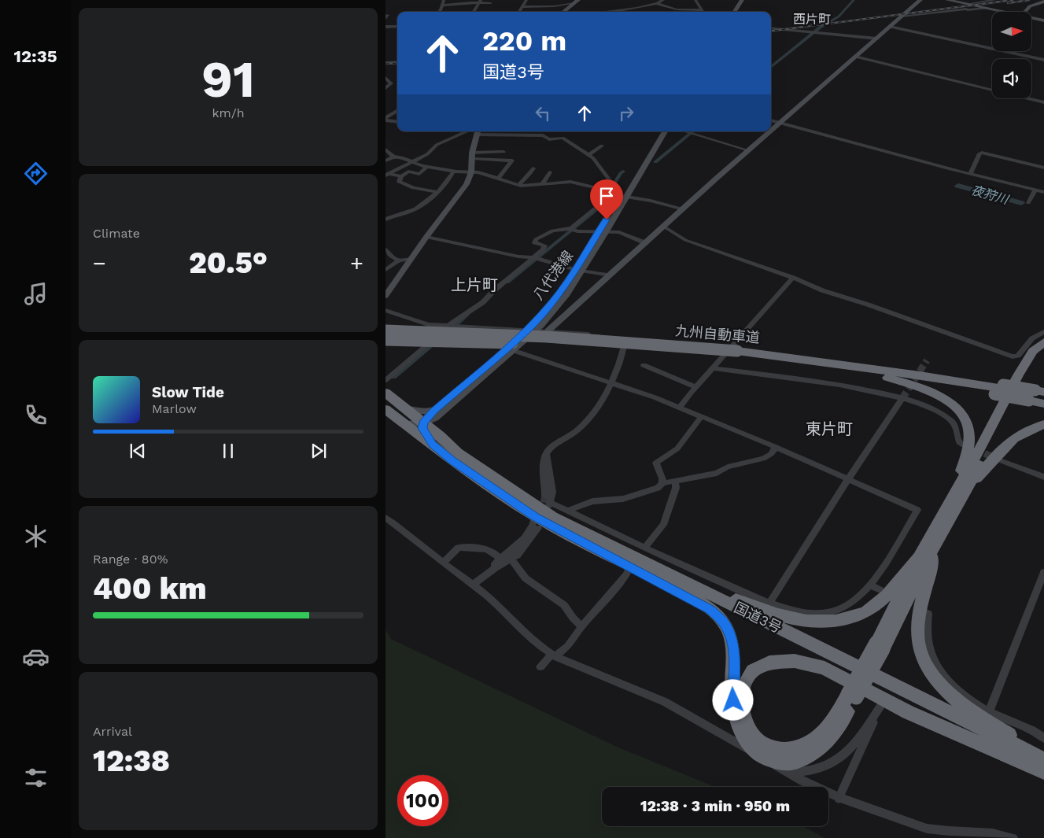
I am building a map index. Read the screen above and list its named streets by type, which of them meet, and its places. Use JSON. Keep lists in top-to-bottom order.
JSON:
{
  "streets": {
    "highway": ["九州自動車道", "国道3号"],
    "street": ["八代港線"]
  },
  "crossings": [
    ["八代港線", "国道3号"]
  ],
  "districts": ["西片町", "上片町", "東片町"],
  "water": ["夜狩川"],
  "north": "right",
  "page": {
    "tabs": "12:35",
    "tile": [
      ["91", "km/h"],
      "Climate",
      ["Range · 80%", "400 km"],
      ["Arrival", "12:38"]
    ],
    "turn": ["220 m", "国道3号"],
    "heat": ["−", "20.5°", "+"],
    "song": ["Slow Tide", "Marlow"],
    "limit": "100",
    "trip": "12:38 · 3 min · 950 m"
  }
}
